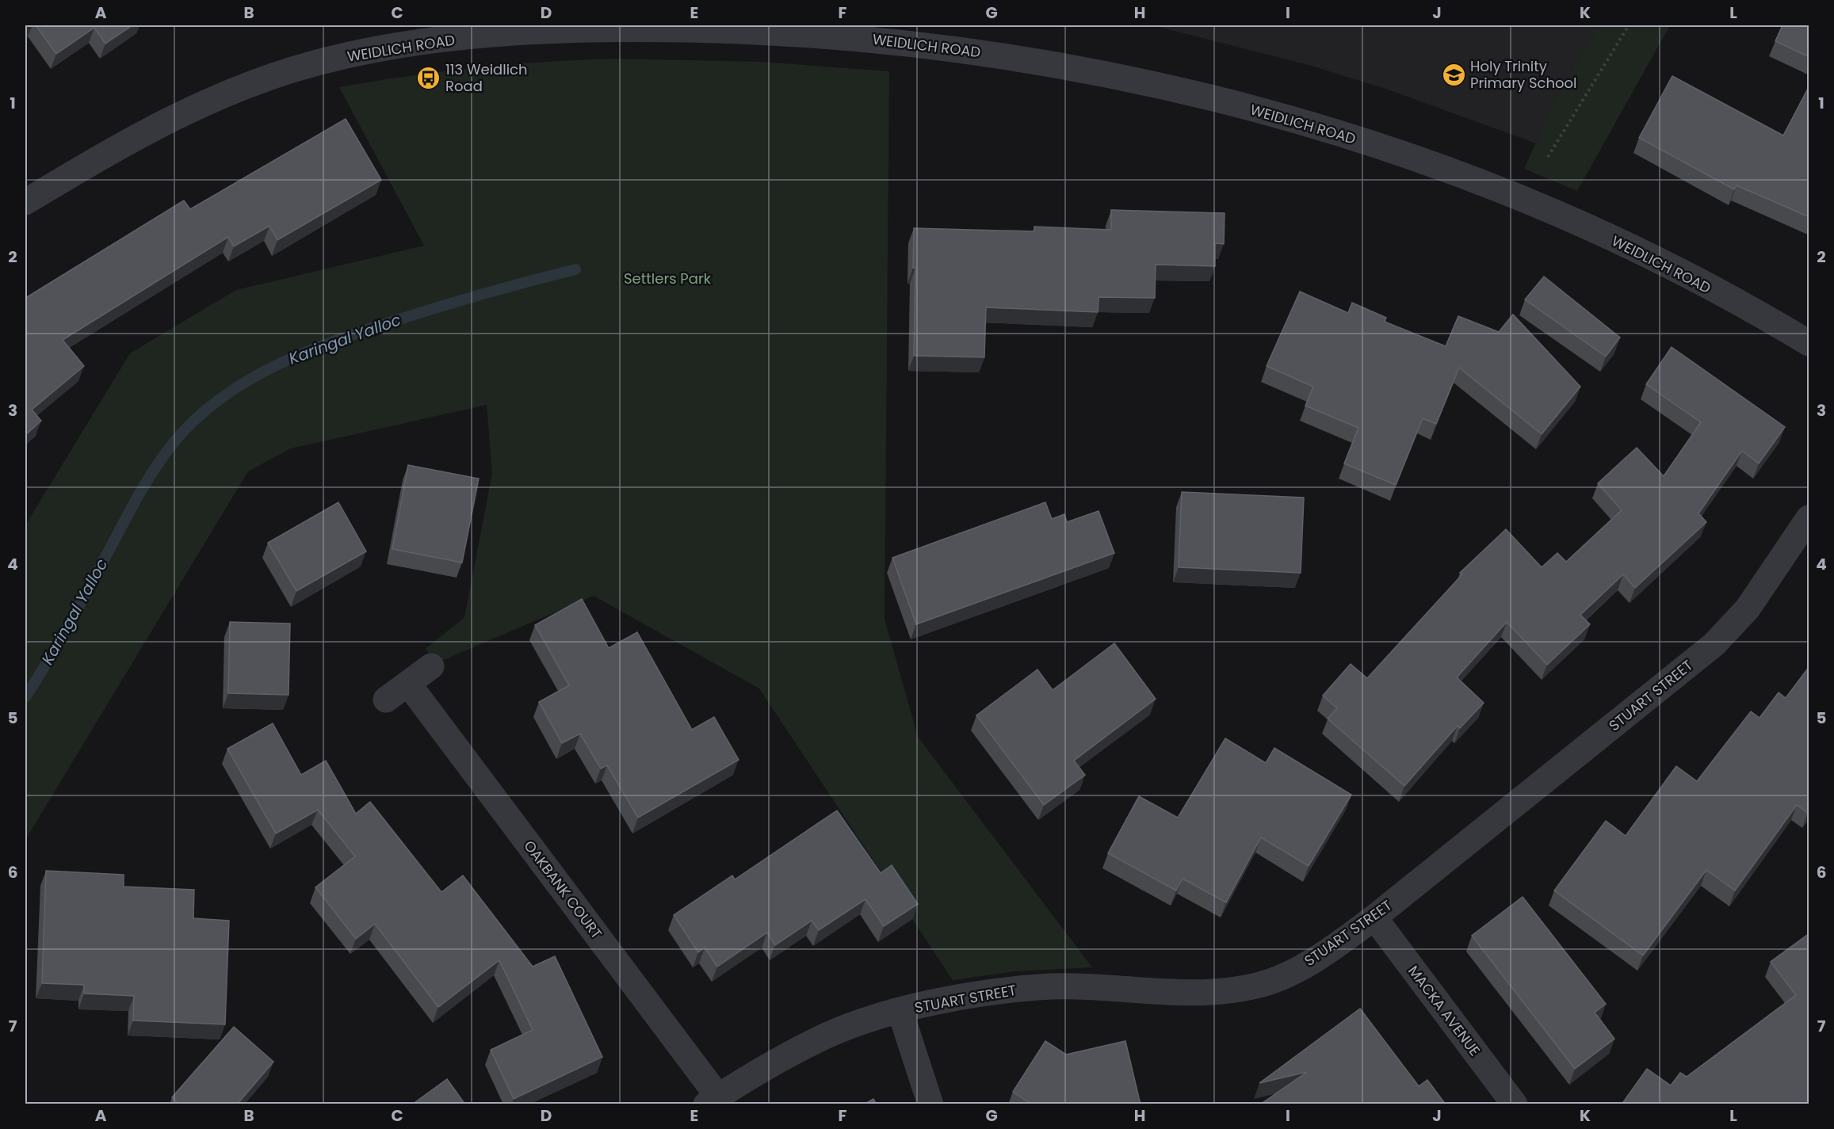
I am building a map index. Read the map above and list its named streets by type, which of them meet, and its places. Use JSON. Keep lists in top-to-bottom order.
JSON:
{
  "streets": {
    "street": [
      "WEIDLICH ROAD",
      "STUART STREET",
      "OAKBANK COURT",
      "MACKA AVENUE"
    ]
  },
  "crossings": [
    ["STUART STREET", "OAKBANK COURT"],
    ["STUART STREET", "MACKA AVENUE"]
  ],
  "water": ["Karingal Yalloc"],
  "parks": ["Settlers Park"],
  "places": {
    "school or university": ["Holy Trinity Primary School"],
    "bus stop": ["113 Weidlich Road"]
  },
  "grid": {
    "columns": [
      "A",
      "B",
      "C",
      "D",
      "E",
      "F",
      "G",
      "H",
      "I",
      "J",
      "K",
      "L"
    ],
    "rows": [
      "1",
      "2",
      "3",
      "4",
      "5",
      "6",
      "7"
    ]
  }
}
